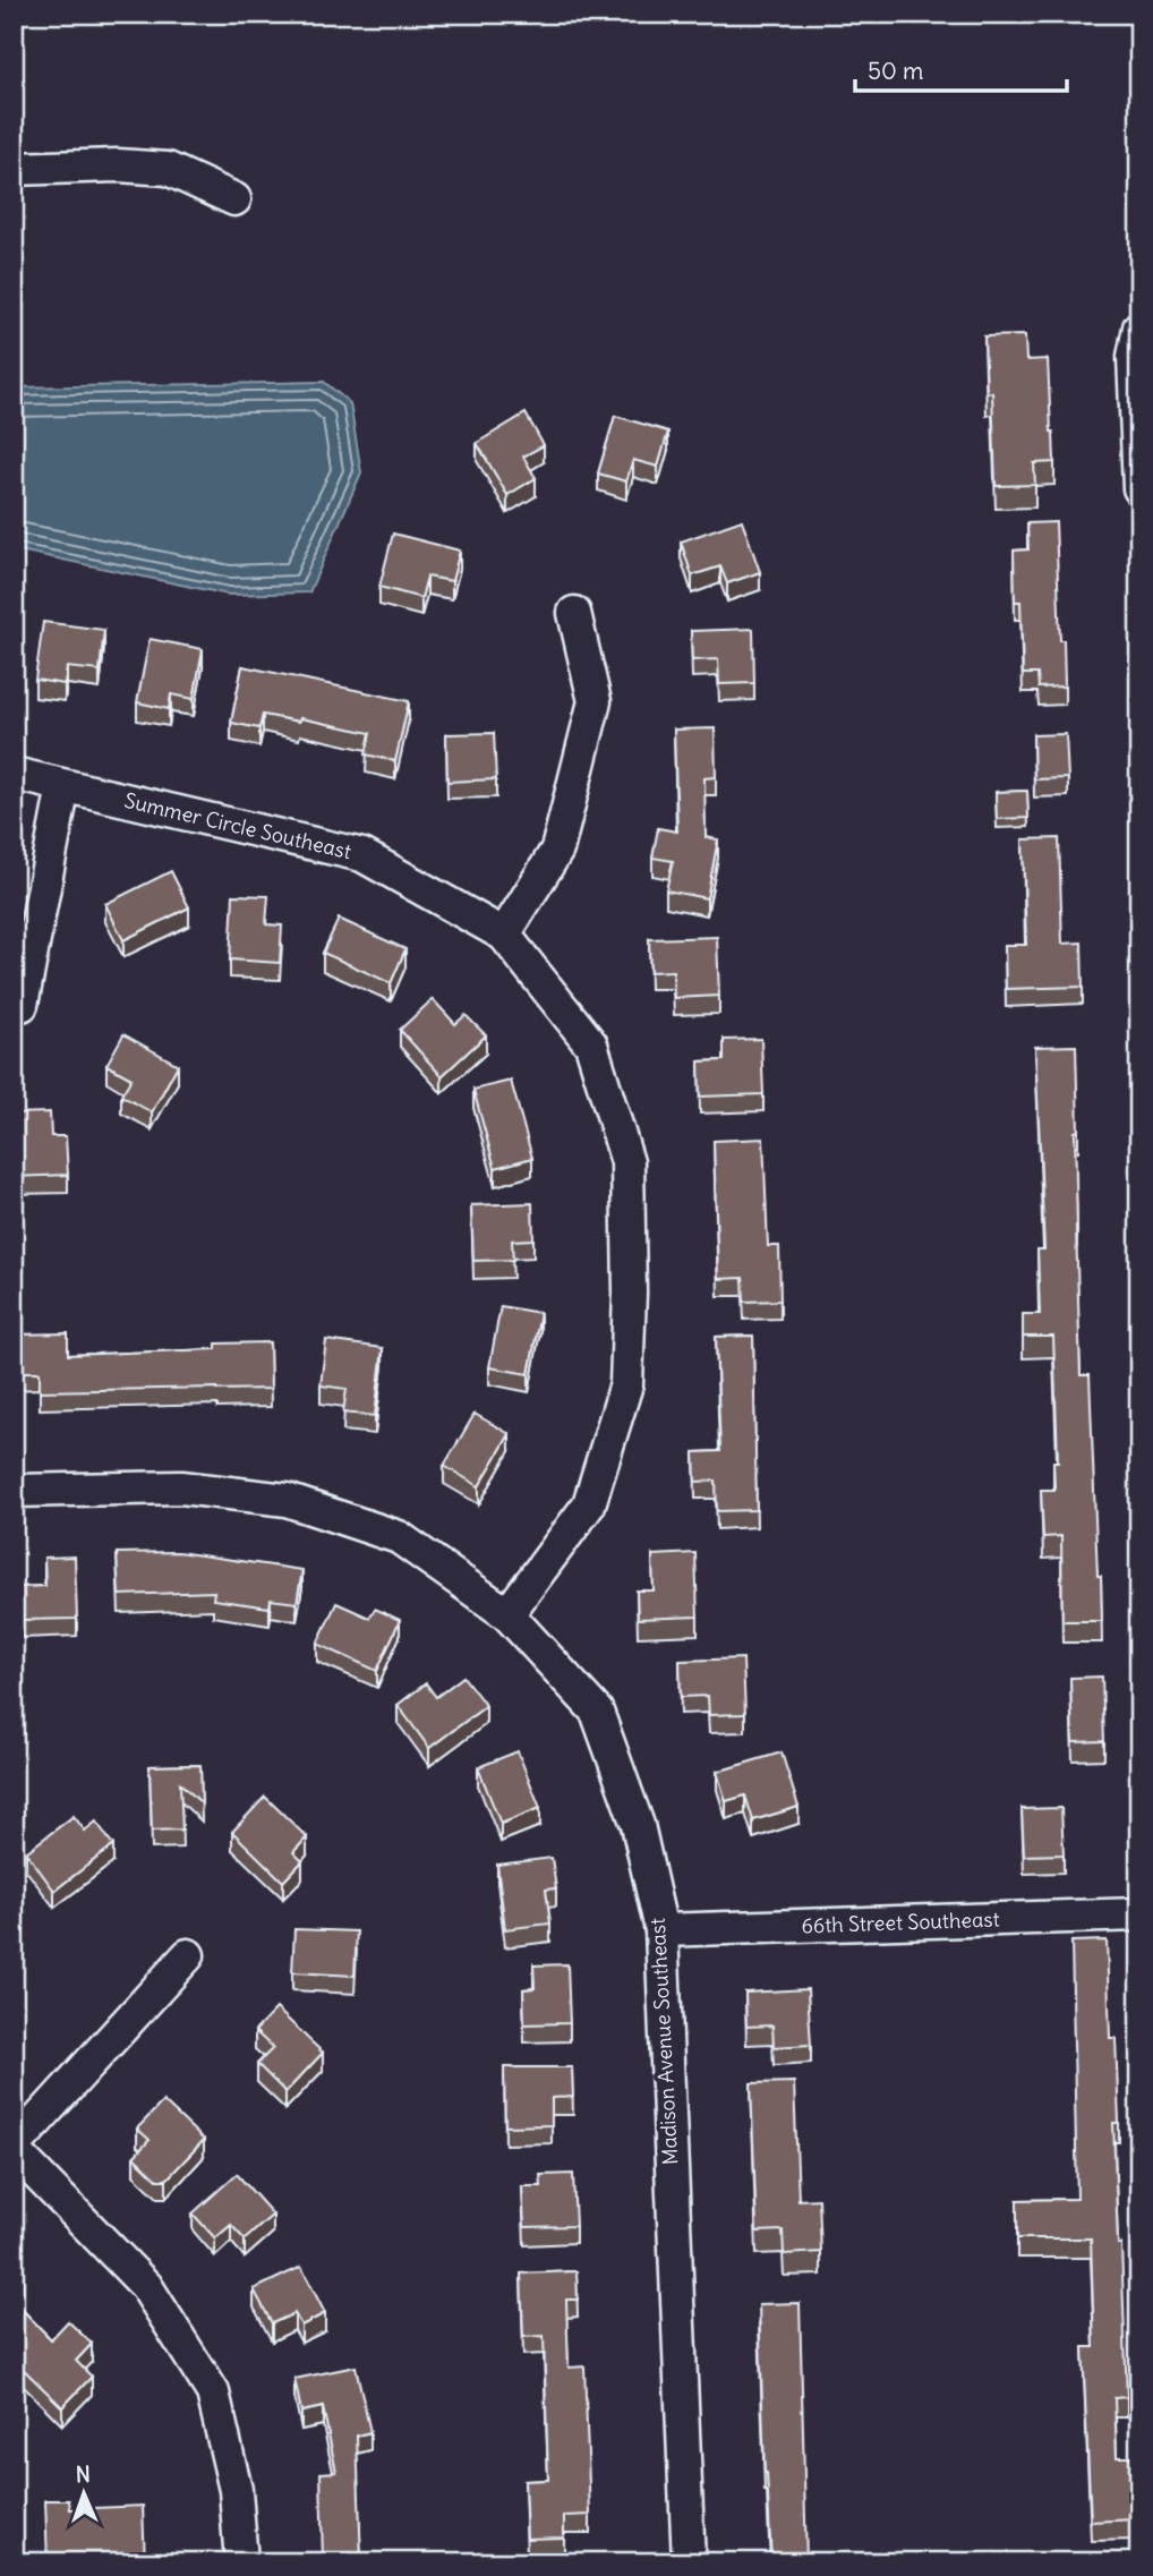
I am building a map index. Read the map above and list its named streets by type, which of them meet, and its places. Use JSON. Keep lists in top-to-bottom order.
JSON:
{
  "streets": {
    "street": ["Summer Circle Southeast", "66th Street Southeast", "Madison Avenue Southeast"]
  },
  "crossings": [
    ["Summer Circle Southeast", "Madison Avenue Southeast"],
    ["66th Street Southeast", "Madison Avenue Southeast"]
  ],
  "scale_bar": "50 m",
  "north": "top"
}
